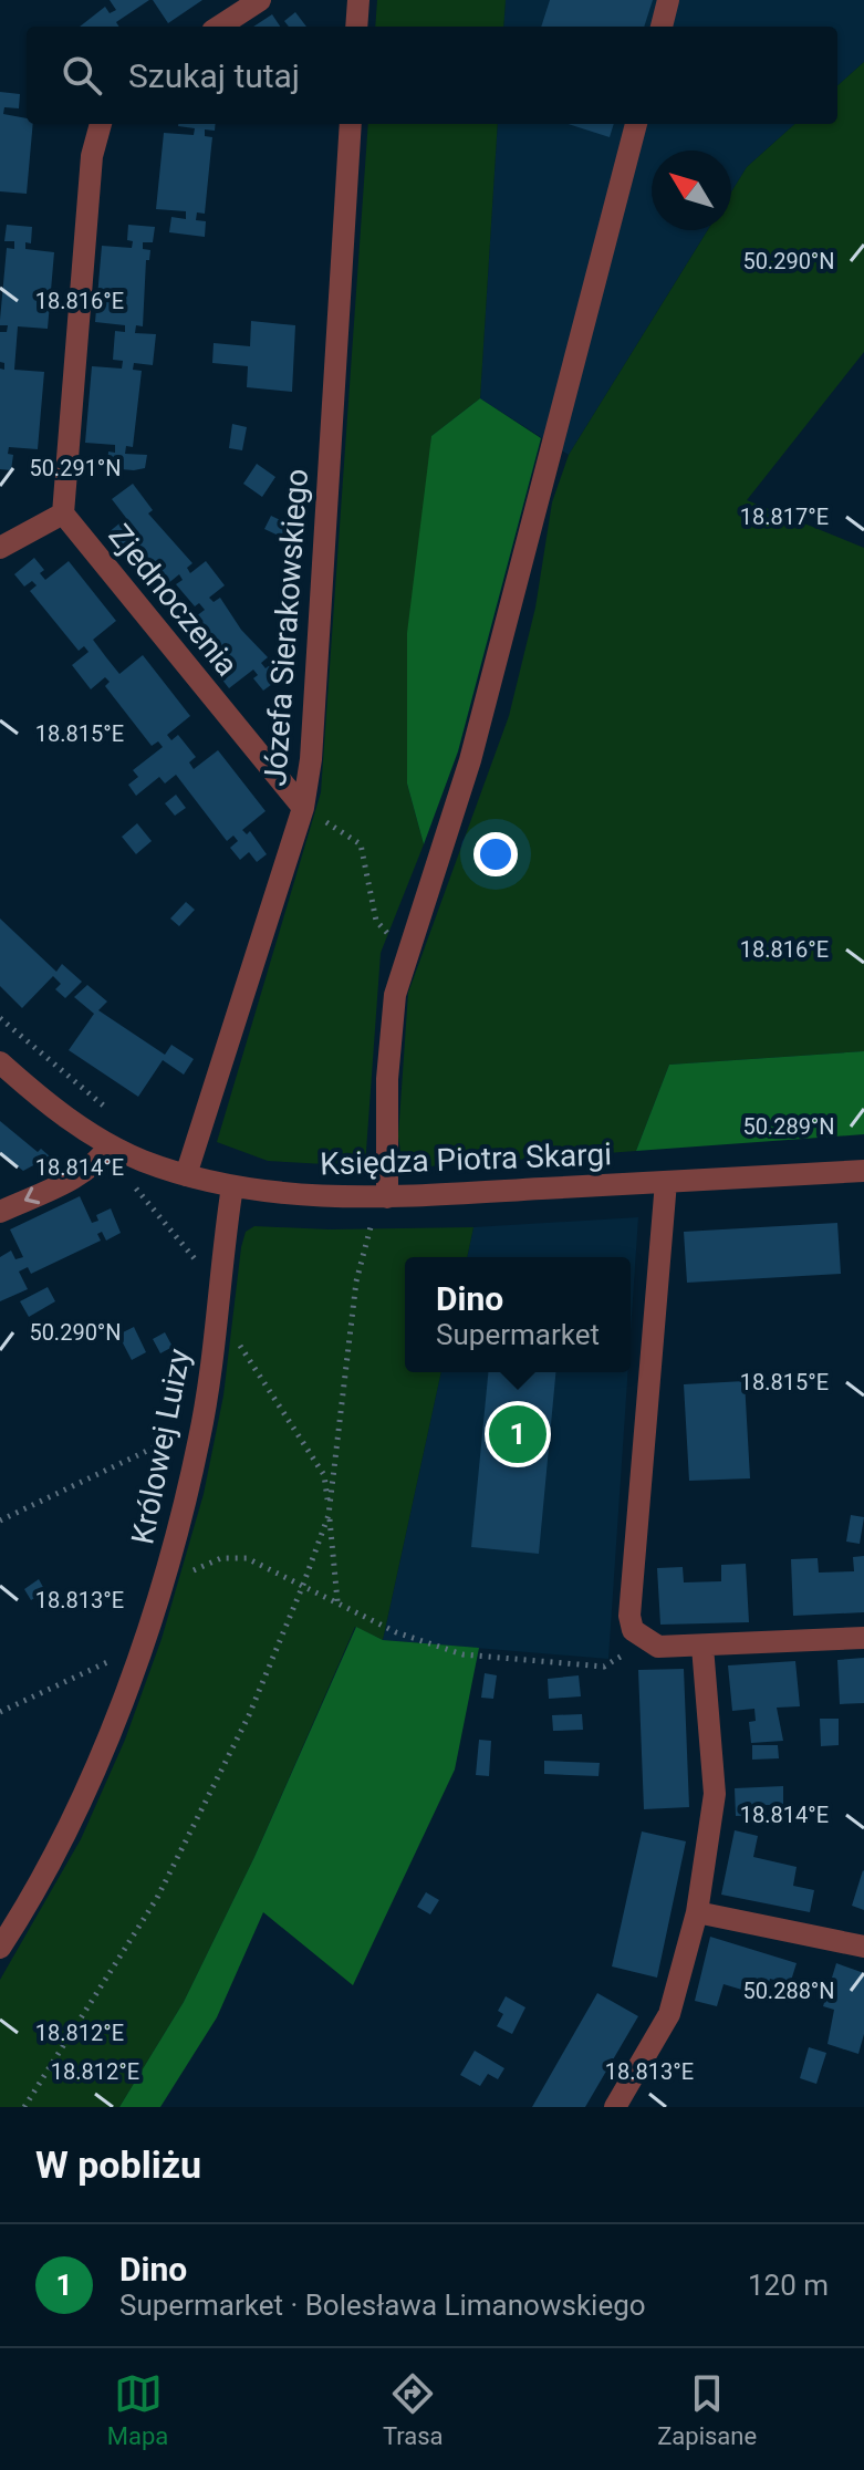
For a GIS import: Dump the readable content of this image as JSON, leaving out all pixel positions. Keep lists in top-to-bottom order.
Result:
{
  "streets": {
    "street": [
      "Zjednoczenia",
      "Józefa Sierakowskiego",
      "Księdza Piotra Skargi",
      "Królowej Luizy"
    ]
  },
  "crossings": [
    ["Zjednoczenia", "Józefa Sierakowskiego"],
    ["Józefa Sierakowskiego", "Księdza Piotra Skargi"],
    ["Księdza Piotra Skargi", "Królowej Luizy"]
  ],
  "north": "top left",
  "page": {
    "search": "Szukaj tutaj",
    "popup": ["Dino", "Supermarket"],
    "pins": "1",
    "heading": "W pobliżu",
    "list": [
      {
        "mark": "1",
        "name": "Dino",
        "note": "Supermarket · Bolesława Limanowskiego",
        "value": "120 m"
      }
    ],
    "nav": ["Mapa", "Trasa", "Zapisane"]
  },
  "coordinates": [
    "50.290°N",
    "18.816°E",
    "50.291°N",
    "18.817°E",
    "18.815°E",
    "50.289°N",
    "18.814°E",
    "18.813°E",
    "50.288°N",
    "18.812°E"
  ]
}
